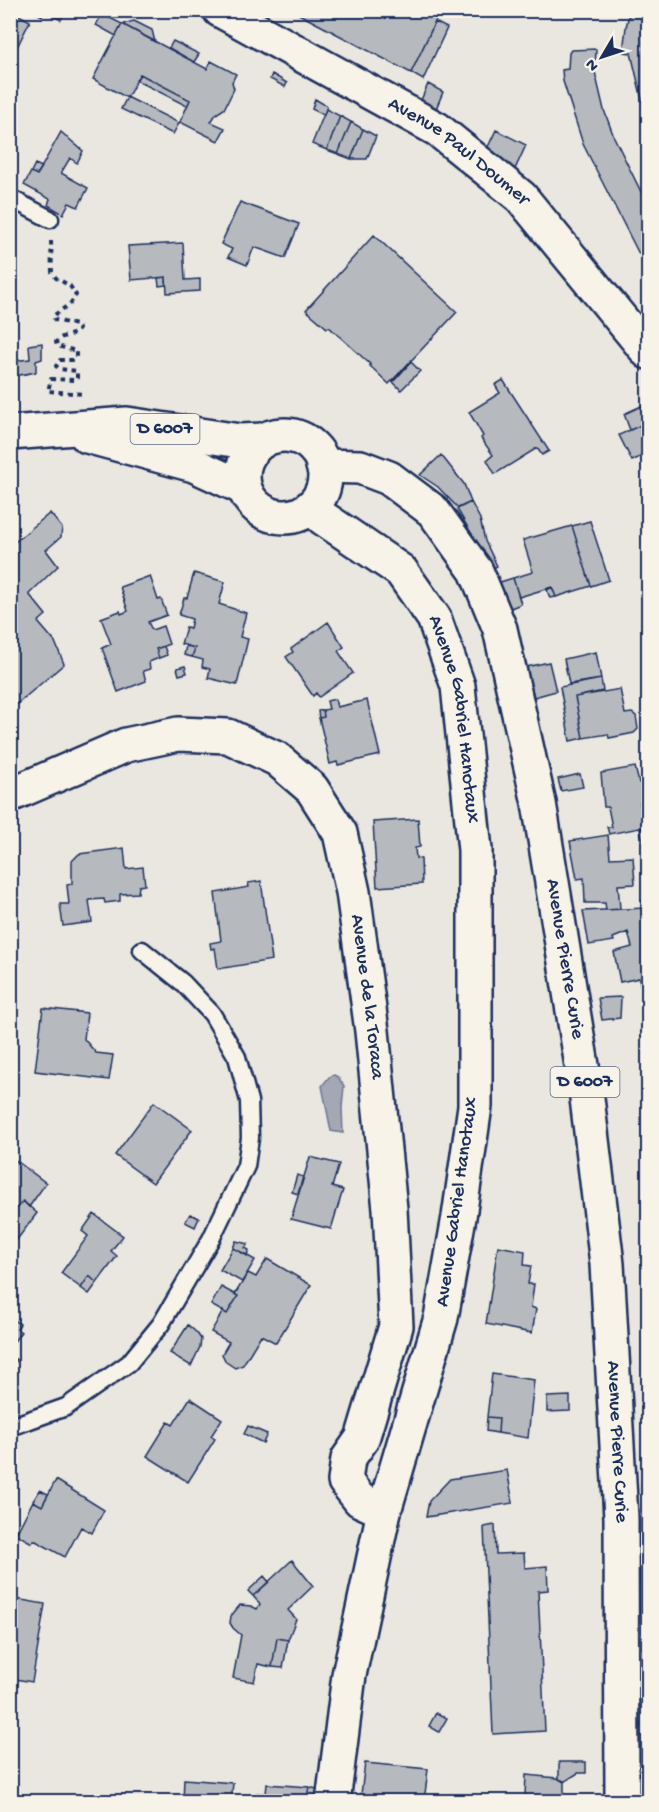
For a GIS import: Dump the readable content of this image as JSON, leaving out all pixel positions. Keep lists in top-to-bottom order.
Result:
{
  "streets": {
    "main road": [
      "Avenue Paul Doumer",
      "D 6007",
      "Avenue Gabriel Hanotaux",
      "Avenue Pierre Curie",
      "Avenue de la Toraca"
    ]
  },
  "crossings": [
    ["D 6007", "Avenue Gabriel Hanotaux"],
    ["D 6007", "Avenue Pierre Curie"],
    ["Avenue Gabriel Hanotaux", "Avenue Pierre Curie"],
    ["Avenue Gabriel Hanotaux", "Avenue de la Toraca"]
  ],
  "north": "bottom left"
}
